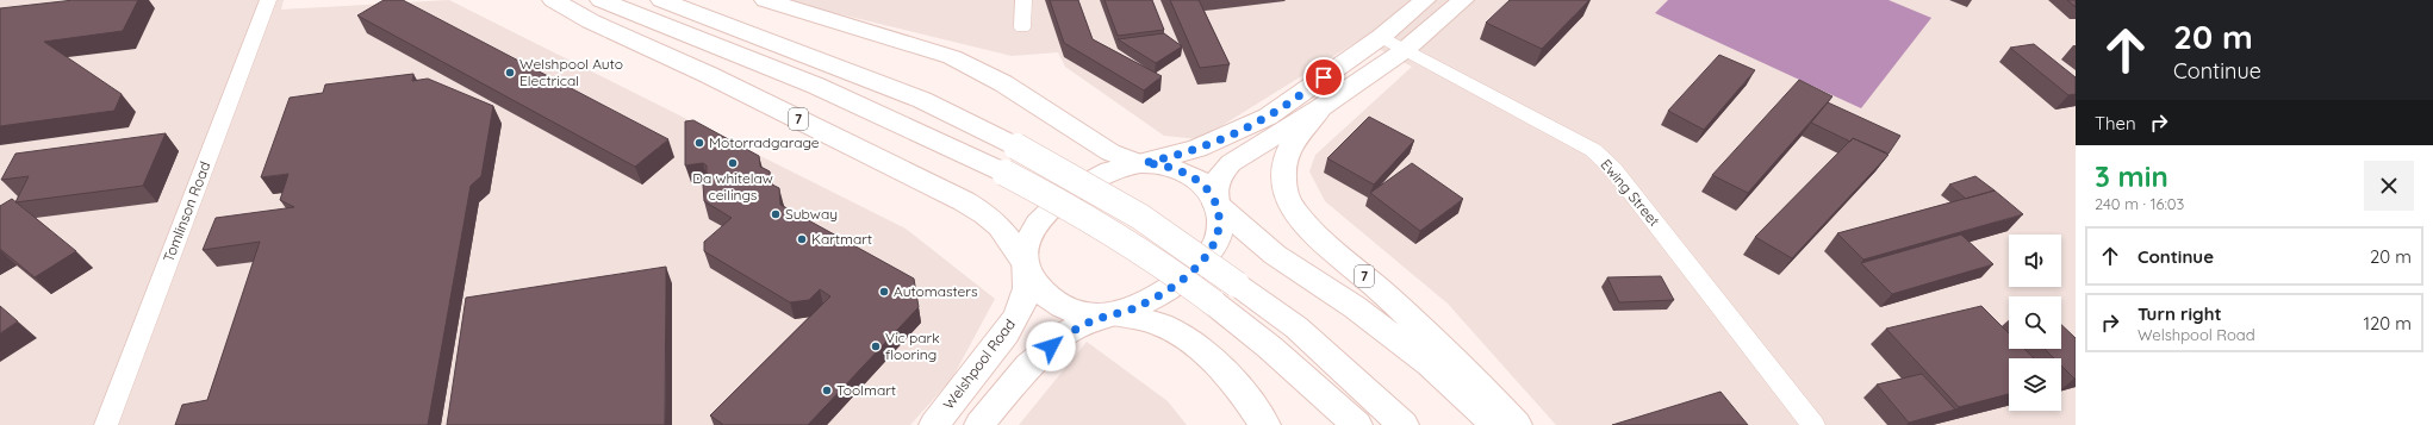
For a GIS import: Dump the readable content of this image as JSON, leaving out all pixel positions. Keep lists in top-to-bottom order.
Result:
{
  "streets": {
    "main road": ["7", "Welshpool Road"],
    "street": ["Ewing Street", "Tomlinson Road"]
  },
  "crossings": [
    ["7", "Welshpool Road"]
  ],
  "places": [
    "Welshpool Auto Electrical",
    "Motorradgarage",
    "Da whitelaw ceilings",
    "Subway",
    "Kartmart",
    "Automasters",
    "Vic park flooring",
    "Toolmart"
  ],
  "page": {
    "turn": ["20 m", "Continue"],
    "then": "Then",
    "heading": ["3 min", "240 m · 16:03"],
    "list": [
      {
        "name": "Continue",
        "value": "20 m"
      },
      {
        "name": "Turn right",
        "note": "Welshpool Road",
        "value": "120 m"
      }
    ]
  }
}
